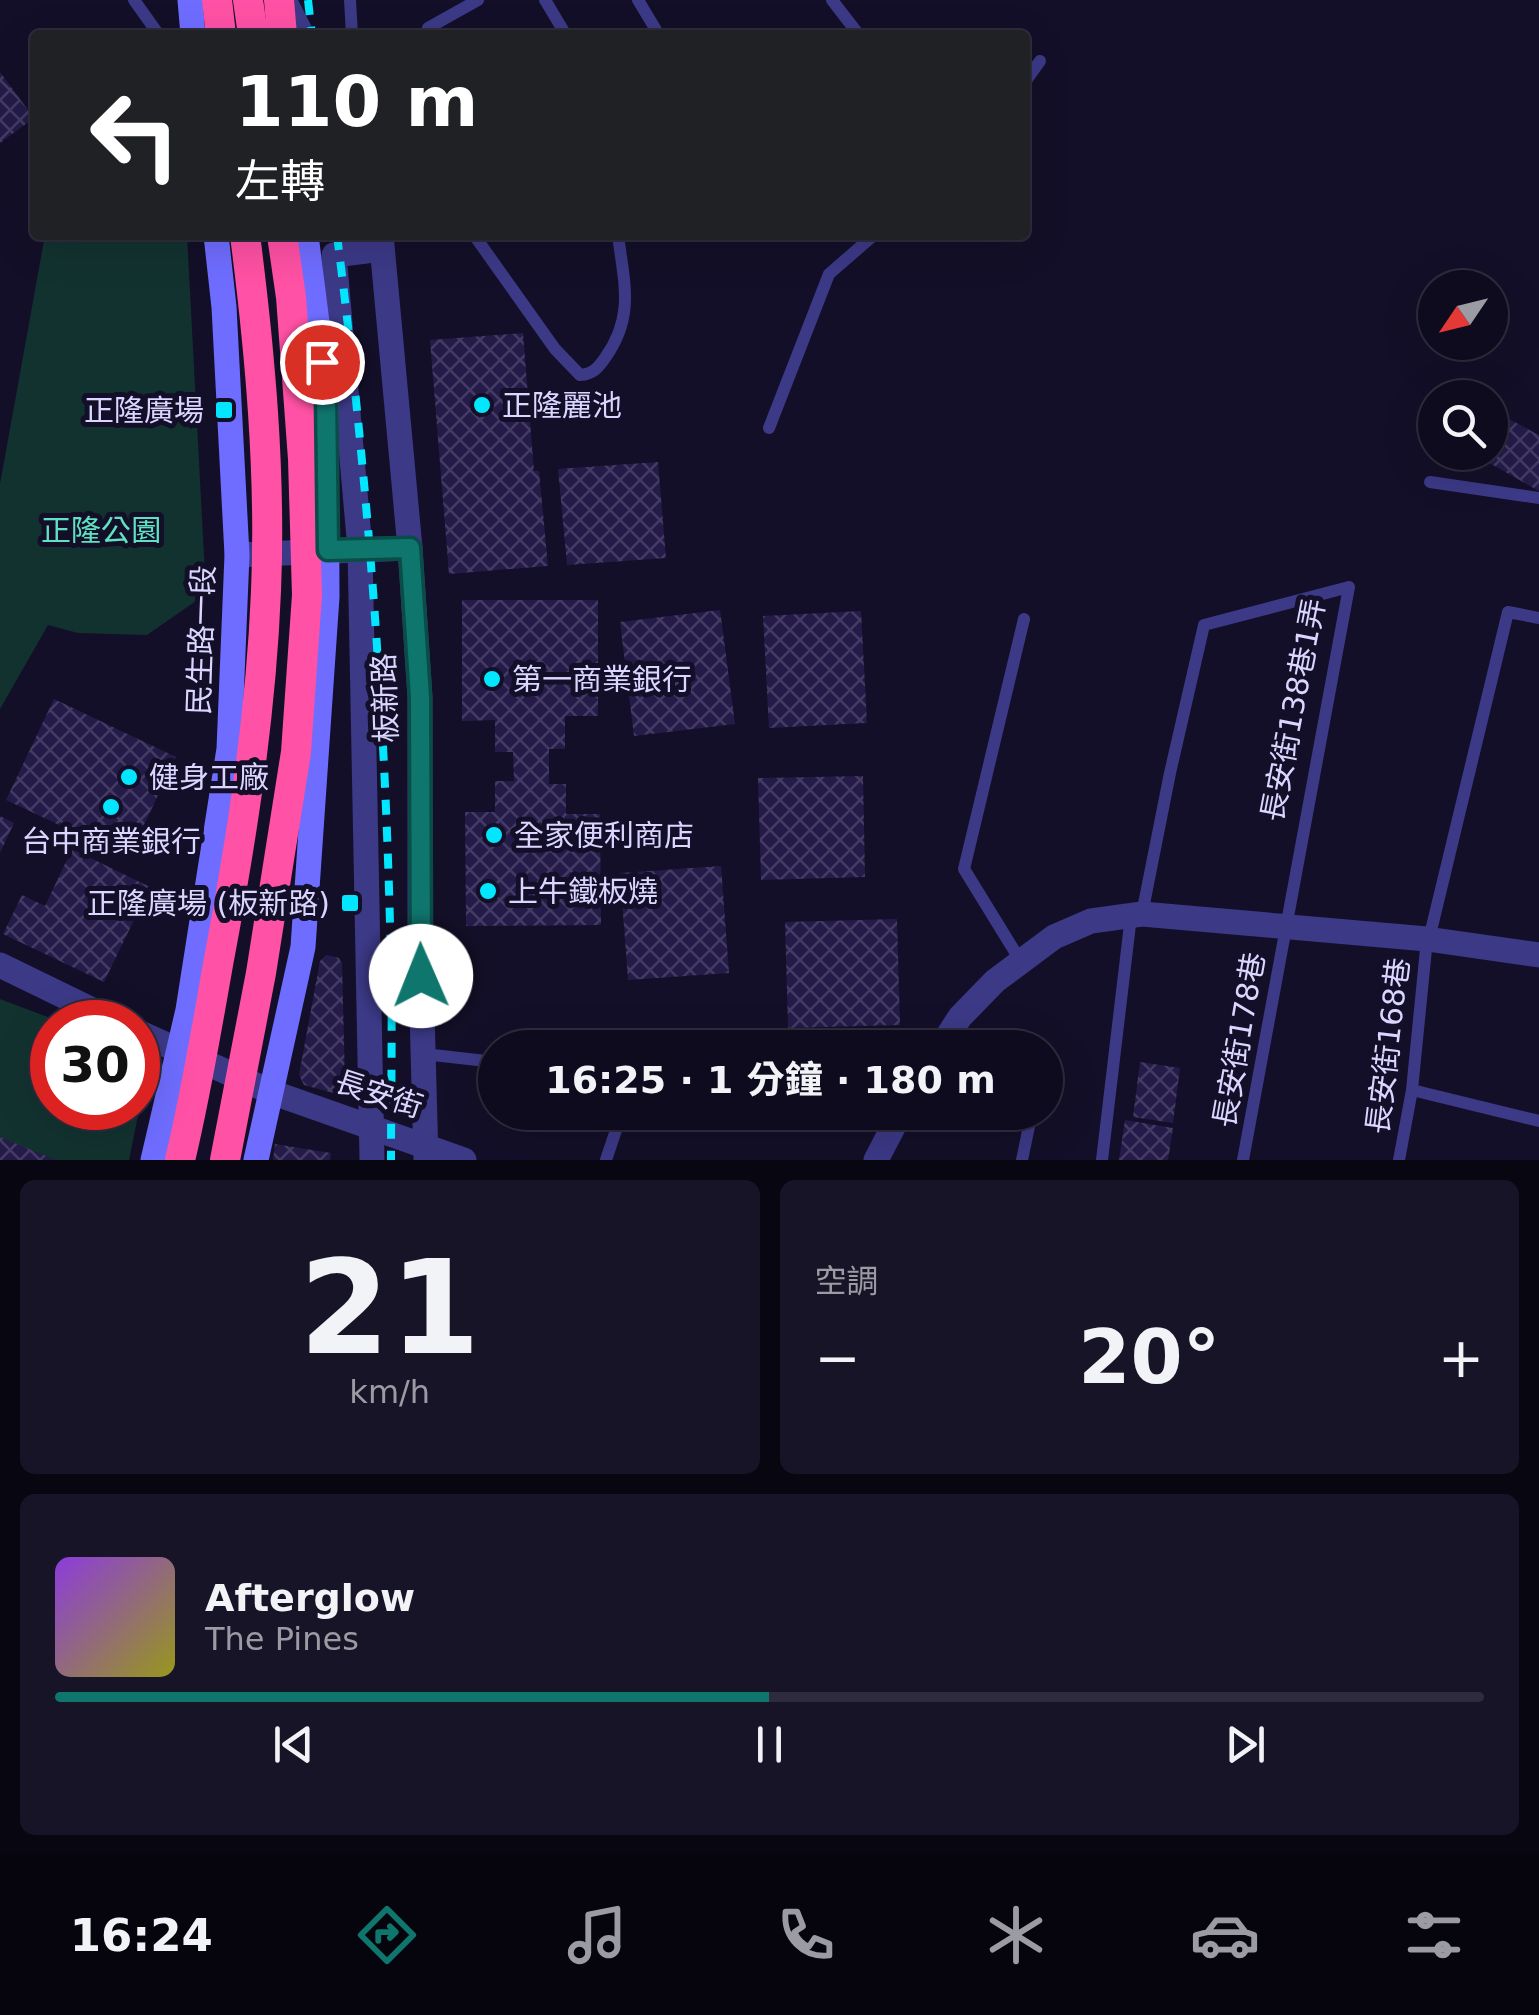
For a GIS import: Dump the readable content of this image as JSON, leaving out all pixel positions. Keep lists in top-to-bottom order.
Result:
{
  "streets": {
    "main road": ["民生路一段"],
    "street": ["板新路", "長安街"],
    "lane": ["長安街138巷1弄", "長安街178巷", "長安街168巷"]
  },
  "crossings": [
    ["民生路一段", "長安街"],
    ["板新路", "長安街"],
    ["長安街138巷1弄", "長安街178巷"]
  ],
  "parks": ["正隆公園"],
  "places": {
    "other": [
      "正隆麗池",
      "第一商業銀行",
      "健身工廠",
      "台中商業銀行",
      "全家便利商店",
      "上牛鐵板燒"
    ],
    "transit": ["正隆廣場", "正隆廣場 (板新路)"]
  },
  "north": "bottom left",
  "page": {
    "turn": ["110 m", "左轉"],
    "limit": "30",
    "trip": "16:25 · 1 分鐘 · 180 m",
    "tile": [
      ["21", "km/h"],
      "空調"
    ],
    "heat": ["−", "20°", "+"],
    "song": ["Afterglow", "The Pines"],
    "tabs": "16:24"
  }
}
